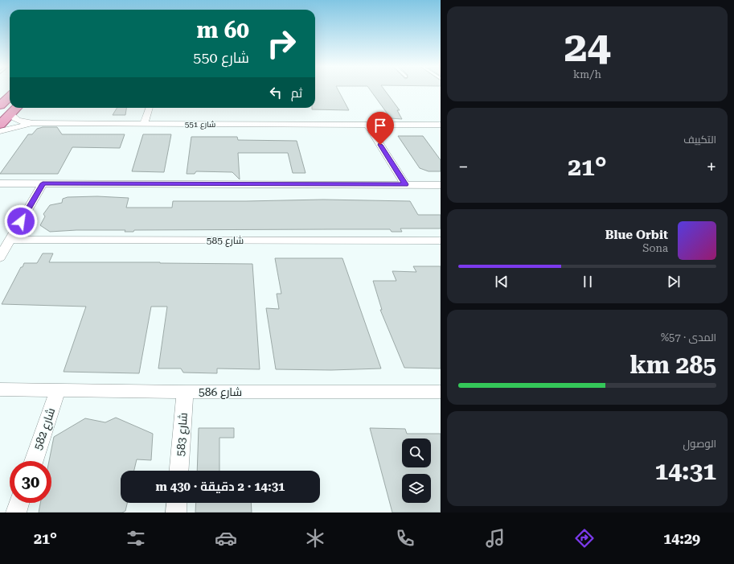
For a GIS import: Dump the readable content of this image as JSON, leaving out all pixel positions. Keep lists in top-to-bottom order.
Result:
{
  "streets": {
    "street": [
      "شارع 551",
      "شارع 585",
      "شارع 586",
      "شارع 582",
      "شارع 583"
    ]
  },
  "crossings": [
    ["شارع 586", "شارع 582"],
    ["شارع 586", "شارع 583"]
  ],
  "page": {
    "tile": [
      ["24", "km/h"],
      "التكييف",
      ["المدى · 57%", "285 km"],
      ["الوصول", "14:31"]
    ],
    "turn": ["60 m", "شارع 550"],
    "then": "ثم",
    "heat": ["−", "21°", "+"],
    "song": ["Blue Orbit", "Sona"],
    "limit": "30",
    "trip": "14:31 · 2 دقيقة · 430 m",
    "tabs": ["14:29", "21°"]
  }
}
